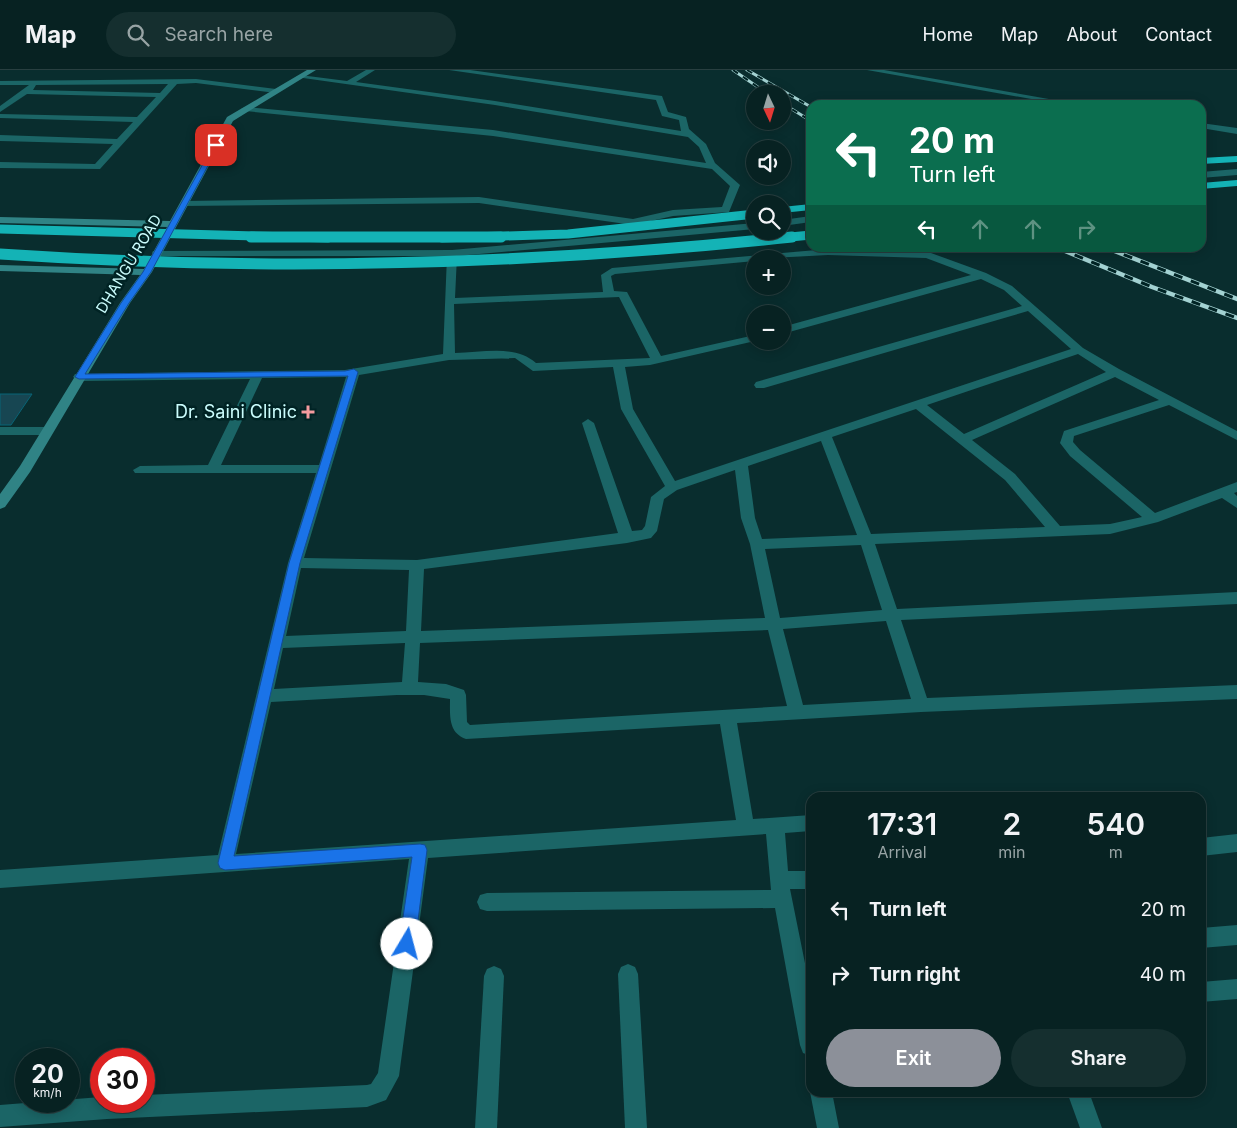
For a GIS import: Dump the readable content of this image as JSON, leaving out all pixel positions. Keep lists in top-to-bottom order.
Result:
{
  "streets": {
    "street": ["DHANGU ROAD"]
  },
  "places": {
    "health": ["Dr. Saini Clinic"]
  },
  "north": "bottom",
  "page": {
    "header": "Map",
    "search": "Search here",
    "nav": [
      "Home",
      "Map",
      "About",
      "Contact"
    ],
    "map_buttons": ["+", "−"],
    "turn": ["20 m", "Turn left"],
    "eta": [
      "17:31",
      "Arrival",
      "2",
      "min",
      "540",
      "m"
    ],
    "list": [
      {
        "name": "Turn left",
        "value": "20 m"
      },
      {
        "name": "Turn right",
        "value": "40 m"
      }
    ],
    "buttons": ["Exit", "Share"],
    "speed": "20 km/h",
    "limit": "30"
  }
}
